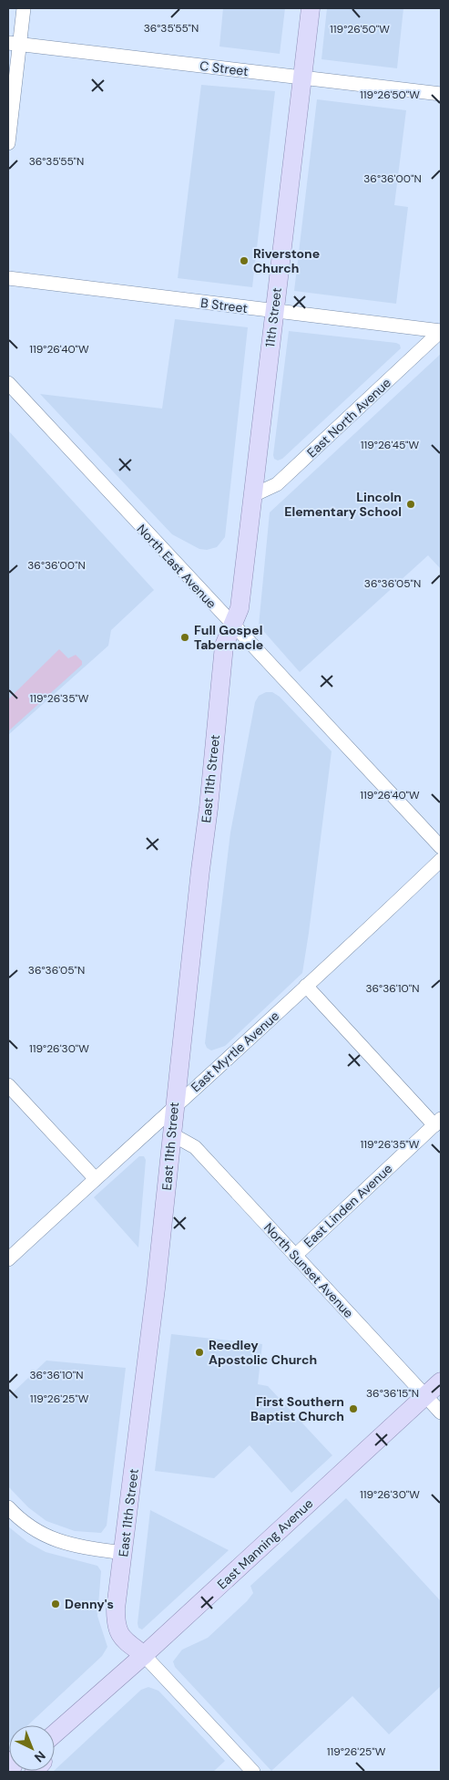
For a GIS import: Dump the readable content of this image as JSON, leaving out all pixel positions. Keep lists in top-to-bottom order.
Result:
{
  "streets": {
    "main road": ["11th Street", "East 11th Street", "East Manning Avenue"],
    "street": [
      "C Street",
      "B Street",
      "East North Avenue",
      "North East Avenue",
      "East Myrtle Avenue",
      "East Linden Avenue",
      "North Sunset Avenue"
    ]
  },
  "crossings": [
    ["C Street", "11th Street"],
    ["B Street", "11th Street"],
    ["B Street", "East North Avenue"],
    ["11th Street", "East North Avenue"],
    ["11th Street", "North East Avenue"],
    ["11th Street", "East 11th Street"],
    ["North East Avenue", "East 11th Street"],
    ["East 11th Street", "East Myrtle Avenue"],
    ["East 11th Street", "North Sunset Avenue"],
    ["East 11th Street", "East Manning Avenue"],
    ["East Linden Avenue", "North Sunset Avenue"],
    ["North Sunset Avenue", "East Manning Avenue"]
  ],
  "places": [
    "Riverstone Church",
    "Lincoln Elementary School",
    "Full Gospel Tabernacle",
    "Reedley Apostolic Church",
    "First Southern Baptist Church",
    "Denny's"
  ],
  "north": "bottom right",
  "coordinates": [
    "36°35'55\"N",
    "119°26'50\"W",
    "36°36'00\"N",
    "119°26'40\"W",
    "119°26'45\"W",
    "36°36'05\"N",
    "119°26'35\"W",
    "36°36'10\"N",
    "119°26'30\"W",
    "36°36'15\"N",
    "119°26'25\"W"
  ]
}
